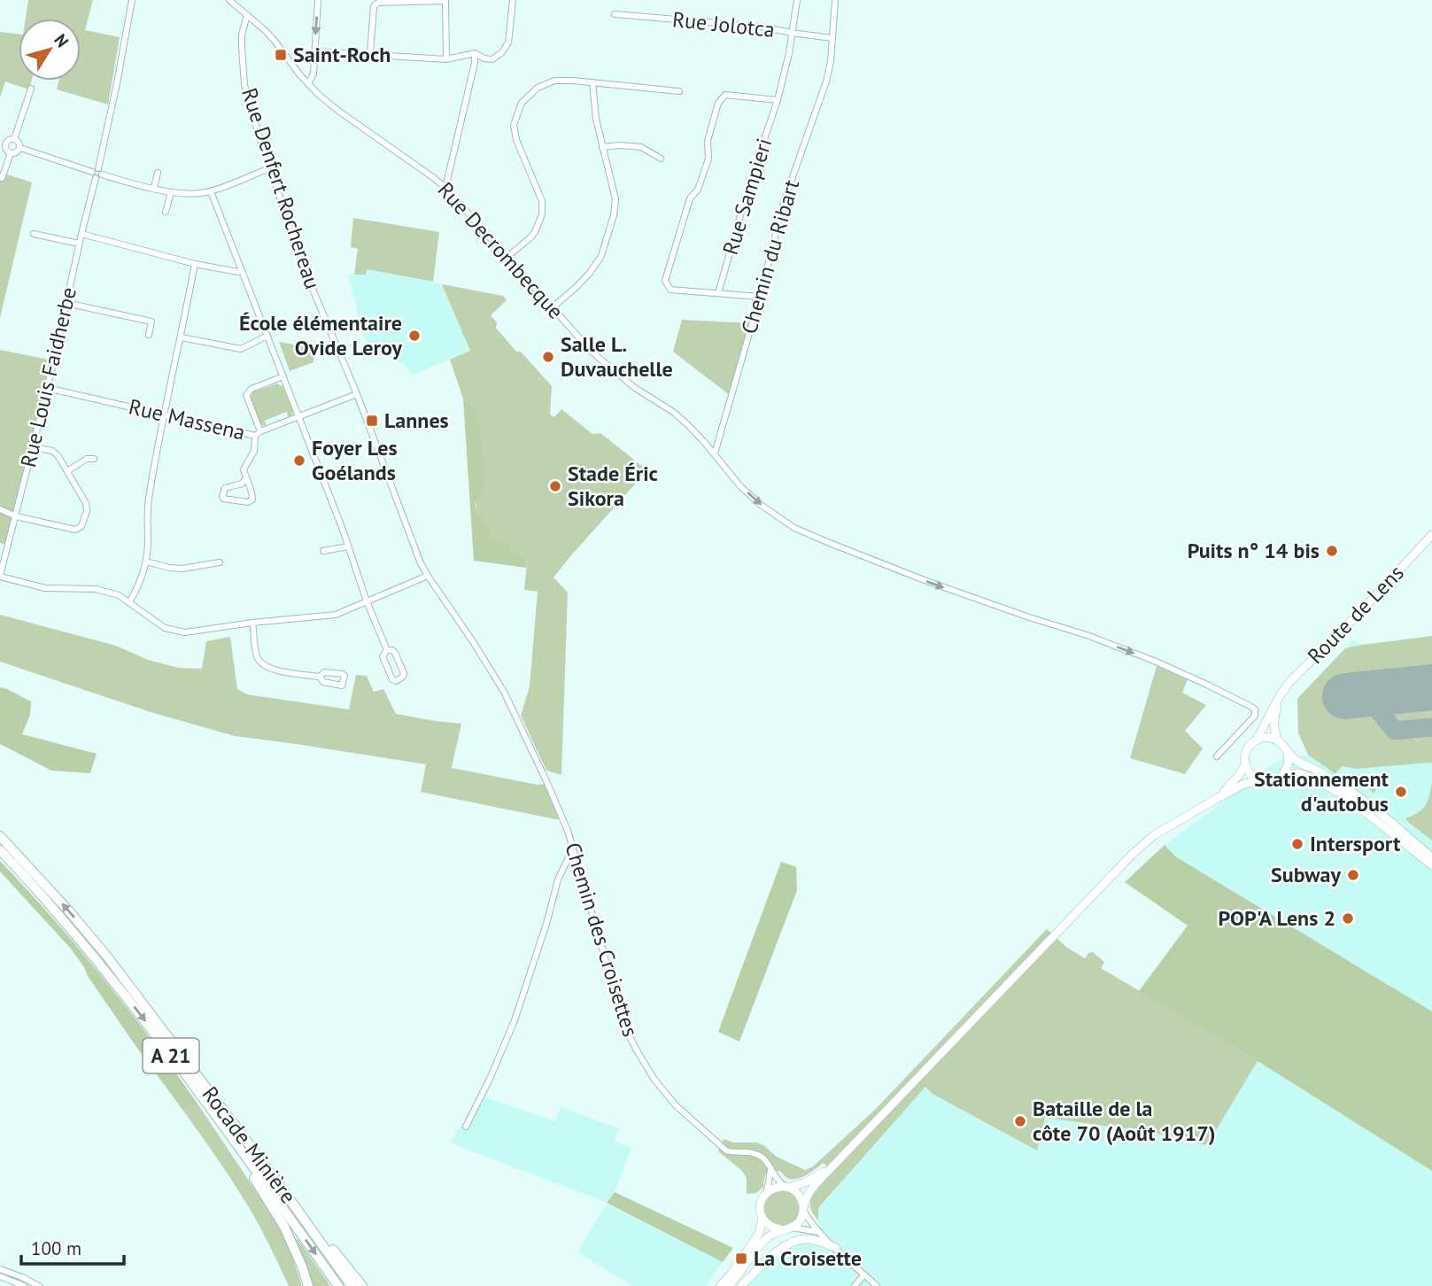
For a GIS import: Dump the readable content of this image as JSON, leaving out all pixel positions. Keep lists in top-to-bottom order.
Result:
{
  "streets": {
    "highway": ["A 21", "Rocade Minière"],
    "main road": ["Route de Lens"],
    "street": [
      "Rue Jolotca",
      "Rue Denfert Rochereau",
      "Rue Sampieri",
      "Rue Decrombecque",
      "Chemin du Ribart",
      "Rue Louis Faidherbe",
      "Rue Massena",
      "Chemin des Croisettes"
    ]
  },
  "crossings": [
    ["Rue Jolotca", "Rue Sampieri"],
    ["Rue Jolotca", "Chemin du Ribart"],
    ["Rue Denfert Rochereau", "Rue Decrombecque"],
    ["Rue Denfert Rochereau", "Rue Massena"],
    ["Rue Denfert Rochereau", "Chemin des Croisettes"],
    ["Rue Decrombecque", "Chemin du Ribart"],
    ["Rue Louis Faidherbe", "Rue Massena"]
  ],
  "one_way": ["Rue Decrombecque"],
  "places": {
    "transit": ["Saint-Roch", "Lannes", "La Croisette"],
    "other": [
      "École élémentaire Ovide Leroy",
      "Salle L. Duvauchelle",
      "Foyer Les Goélands",
      "Stade Éric Sikora",
      "Puits n° 14 bis",
      "Stationnement d'autobus",
      "Intersport",
      "Subway",
      "POP'A Lens 2",
      "Bataille de la côte 70 (Août 1917)"
    ]
  },
  "scale_bar": "100 m",
  "north": "top right"
}
